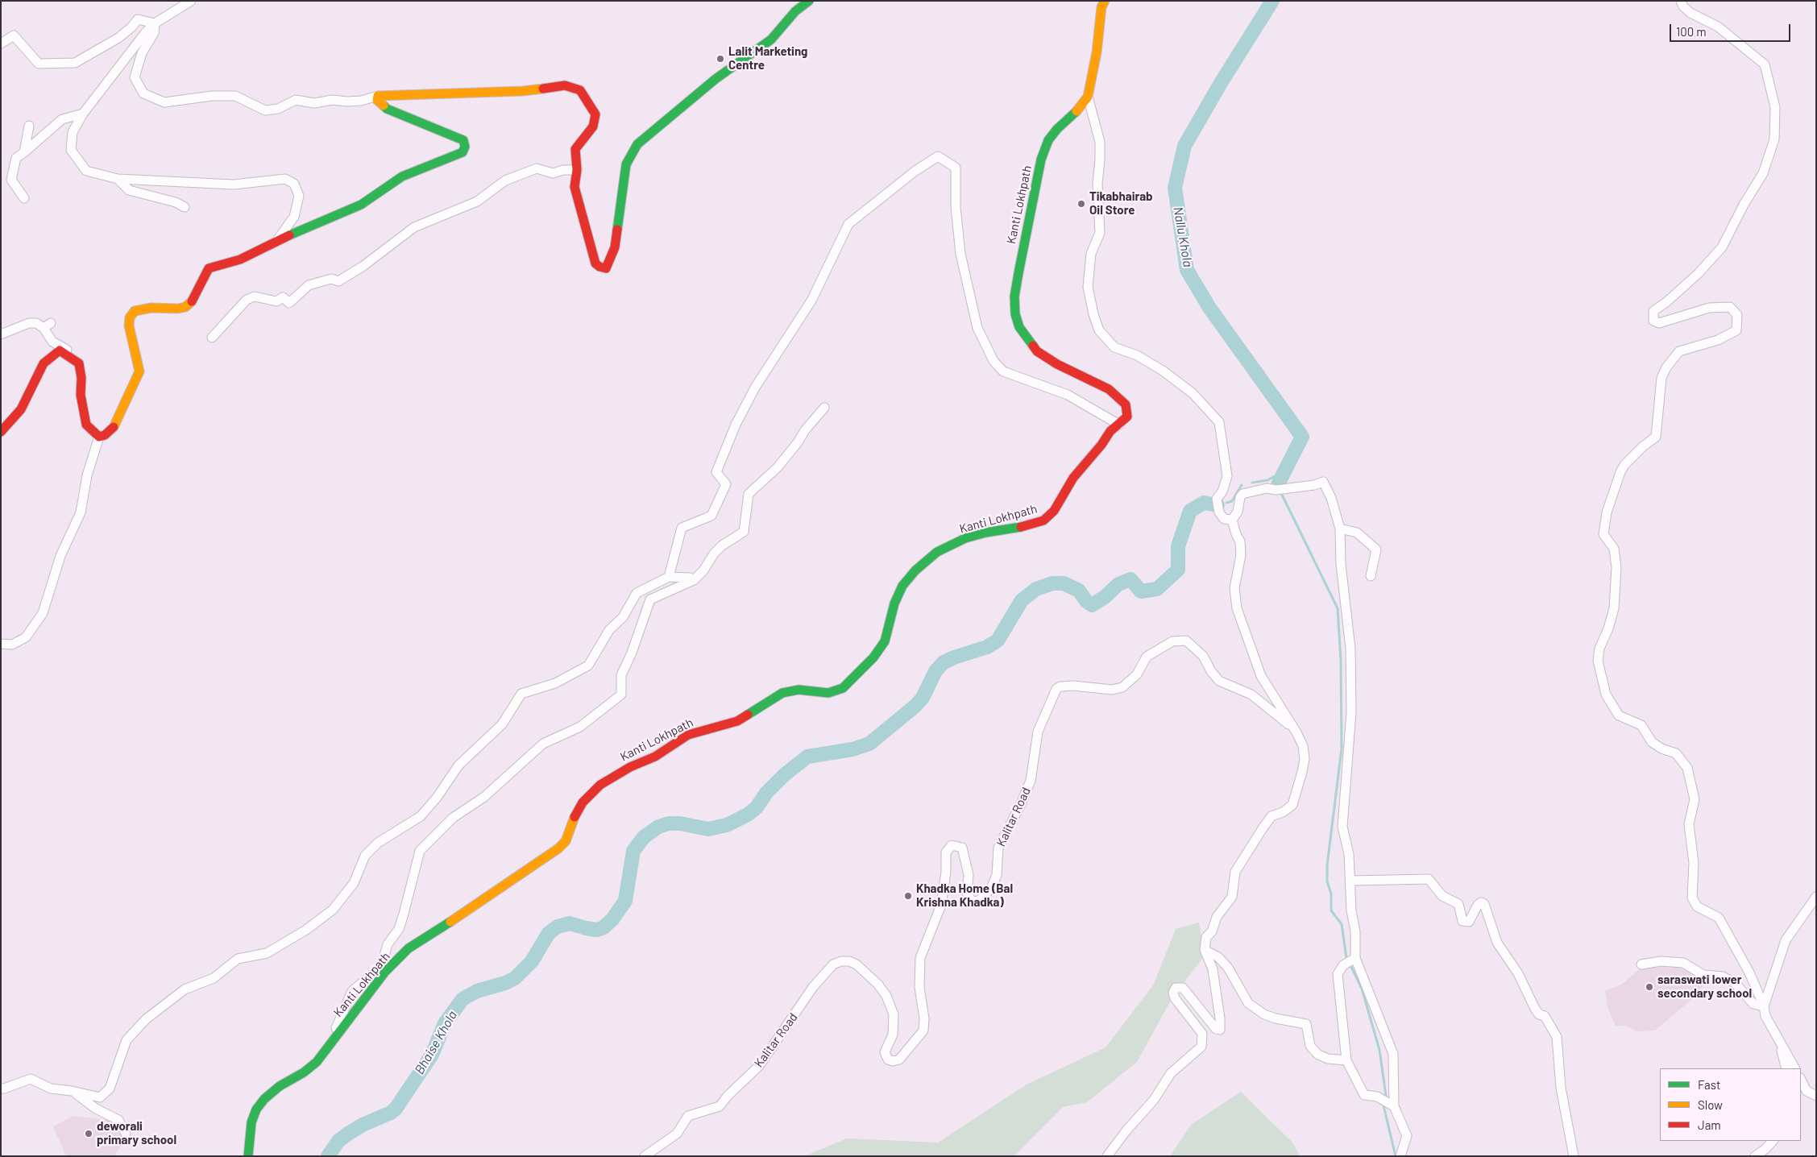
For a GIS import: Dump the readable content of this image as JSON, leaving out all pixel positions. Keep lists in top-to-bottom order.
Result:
{
  "streets": {
    "main road": ["Kanti Lokhpath"],
    "street": ["Kalitar Road"]
  },
  "water": ["Nallu Khola", "Bhaise Khola"],
  "places": [
    "Lalit Marketing Centre",
    "Tikabhairab Oil Store",
    "Khadka Home (Bal Krishna Khadka)",
    "saraswati lower secondary school",
    "deworali primary school"
  ],
  "legend": ["Fast", "Slow", "Jam"],
  "scale_bar": "100 m"
}
